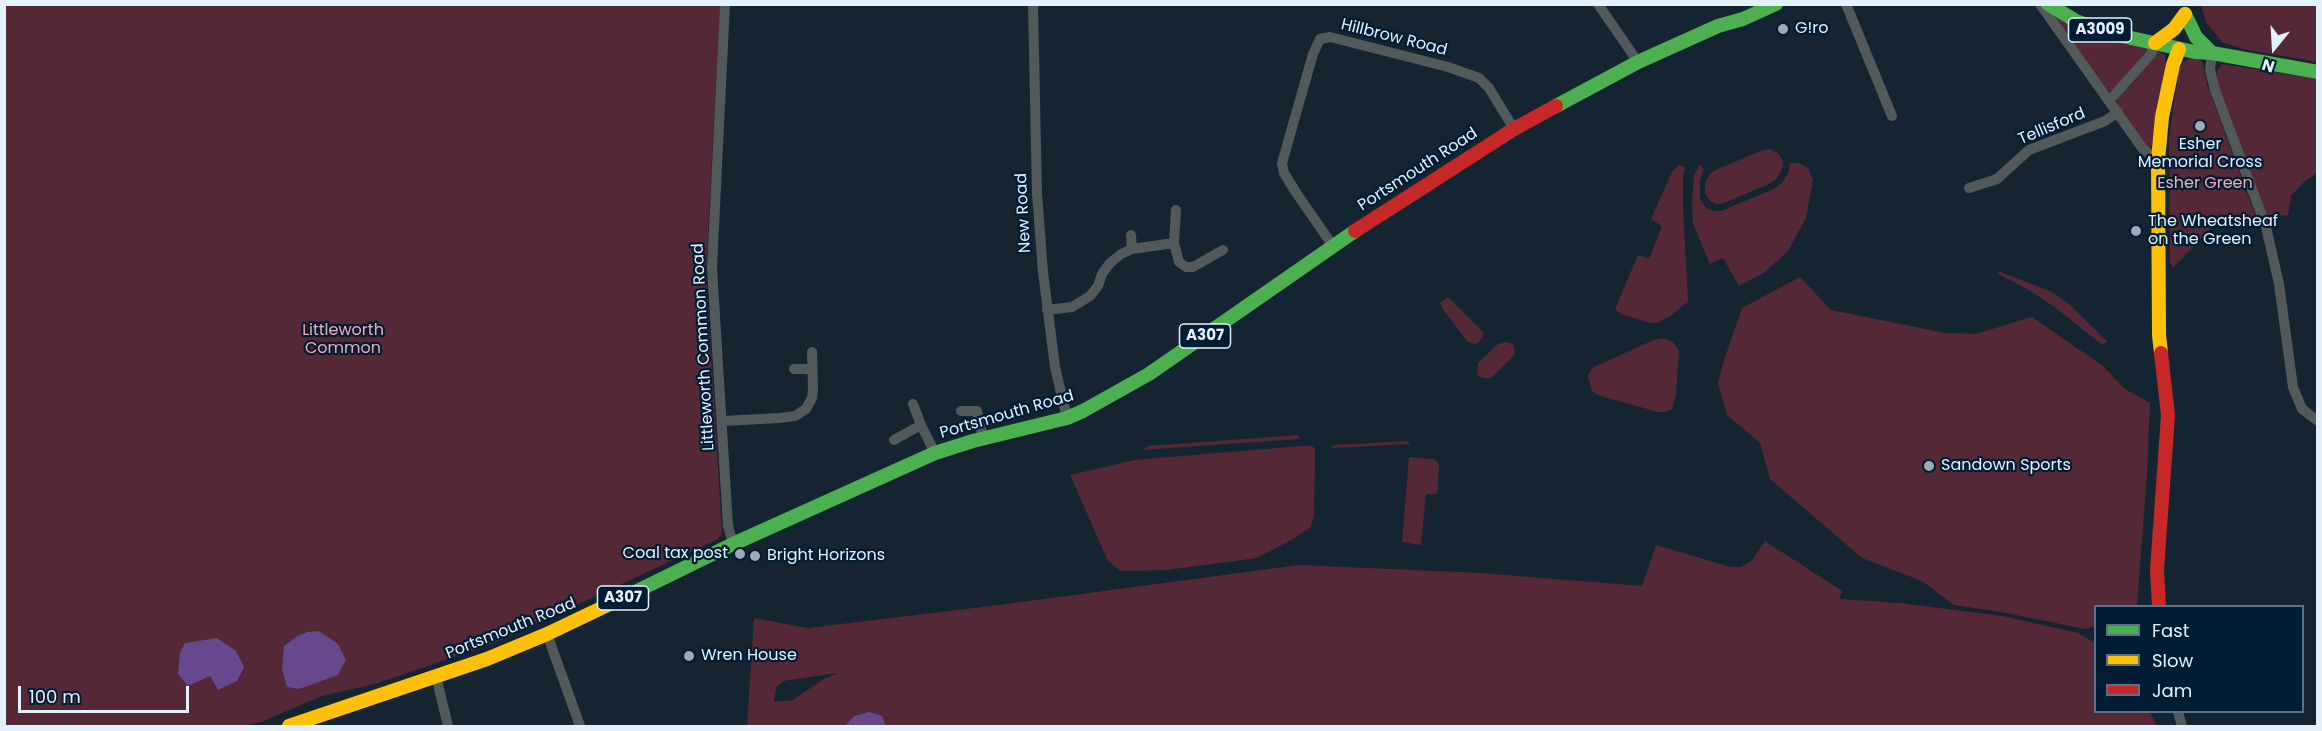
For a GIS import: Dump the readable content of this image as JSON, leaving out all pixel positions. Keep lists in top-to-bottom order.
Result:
{
  "streets": {
    "main road": ["A3009", "Portsmouth Road", "A307"],
    "street": [
      "Hillbrow Road",
      "Tellisford",
      "New Road",
      "Littleworth Common Road"
    ]
  },
  "crossings": [
    ["Hillbrow Road", "Portsmouth Road"],
    ["Portsmouth Road", "New Road"],
    ["Portsmouth Road", "Littleworth Common Road"]
  ],
  "parks": ["Esher Green", "Littleworth Common"],
  "places": [
    "G!ro",
    "Esher Memorial Cross",
    "The Wheatsheaf on the Green",
    "Sandown Sports",
    "Coal tax post",
    "Bright Horizons",
    "Wren House"
  ],
  "legend": ["Fast", "Slow", "Jam"],
  "scale_bar": "100 m",
  "north": "bottom"
}
